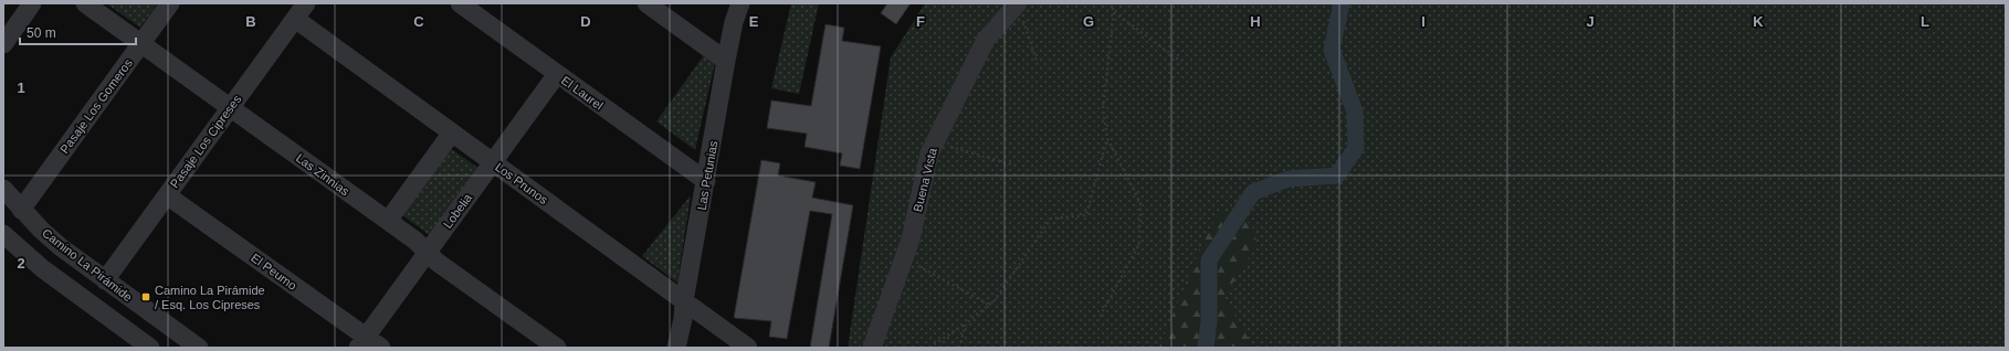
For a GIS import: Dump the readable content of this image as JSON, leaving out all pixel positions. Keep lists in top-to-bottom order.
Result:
{
  "streets": {
    "street": [
      "El Laurel",
      "Pasaje Los Gomeros",
      "Pasaje Los Cipreses",
      "Las Zinnias",
      "Las Petunias",
      "Buena Vista",
      "Los Prunos",
      "Lobelia",
      "Camino La Pirámide",
      "El Peumo"
    ]
  },
  "crossings": [
    ["El Laurel", "Las Petunias"],
    ["El Laurel", "Lobelia"],
    ["Pasaje Los Gomeros", "Las Zinnias"],
    ["Pasaje Los Gomeros", "Camino La Pirámide"],
    ["Pasaje Los Cipreses", "Las Zinnias"],
    ["Pasaje Los Cipreses", "Los Prunos"],
    ["Pasaje Los Cipreses", "Camino La Pirámide"],
    ["Pasaje Los Cipreses", "El Peumo"],
    ["Las Zinnias", "Lobelia"],
    ["Las Petunias", "Los Prunos"],
    ["Los Prunos", "Lobelia"],
    ["Lobelia", "El Peumo"]
  ],
  "places": {
    "transit": ["Camino La Pirámide / Esq. Los Cipreses"]
  },
  "scale_bar": "50 m",
  "grid": {
    "columns": [
      "B",
      "C",
      "D",
      "E",
      "F",
      "G",
      "H",
      "I",
      "J",
      "K",
      "L"
    ],
    "rows": ["1", "2"]
  }
}
